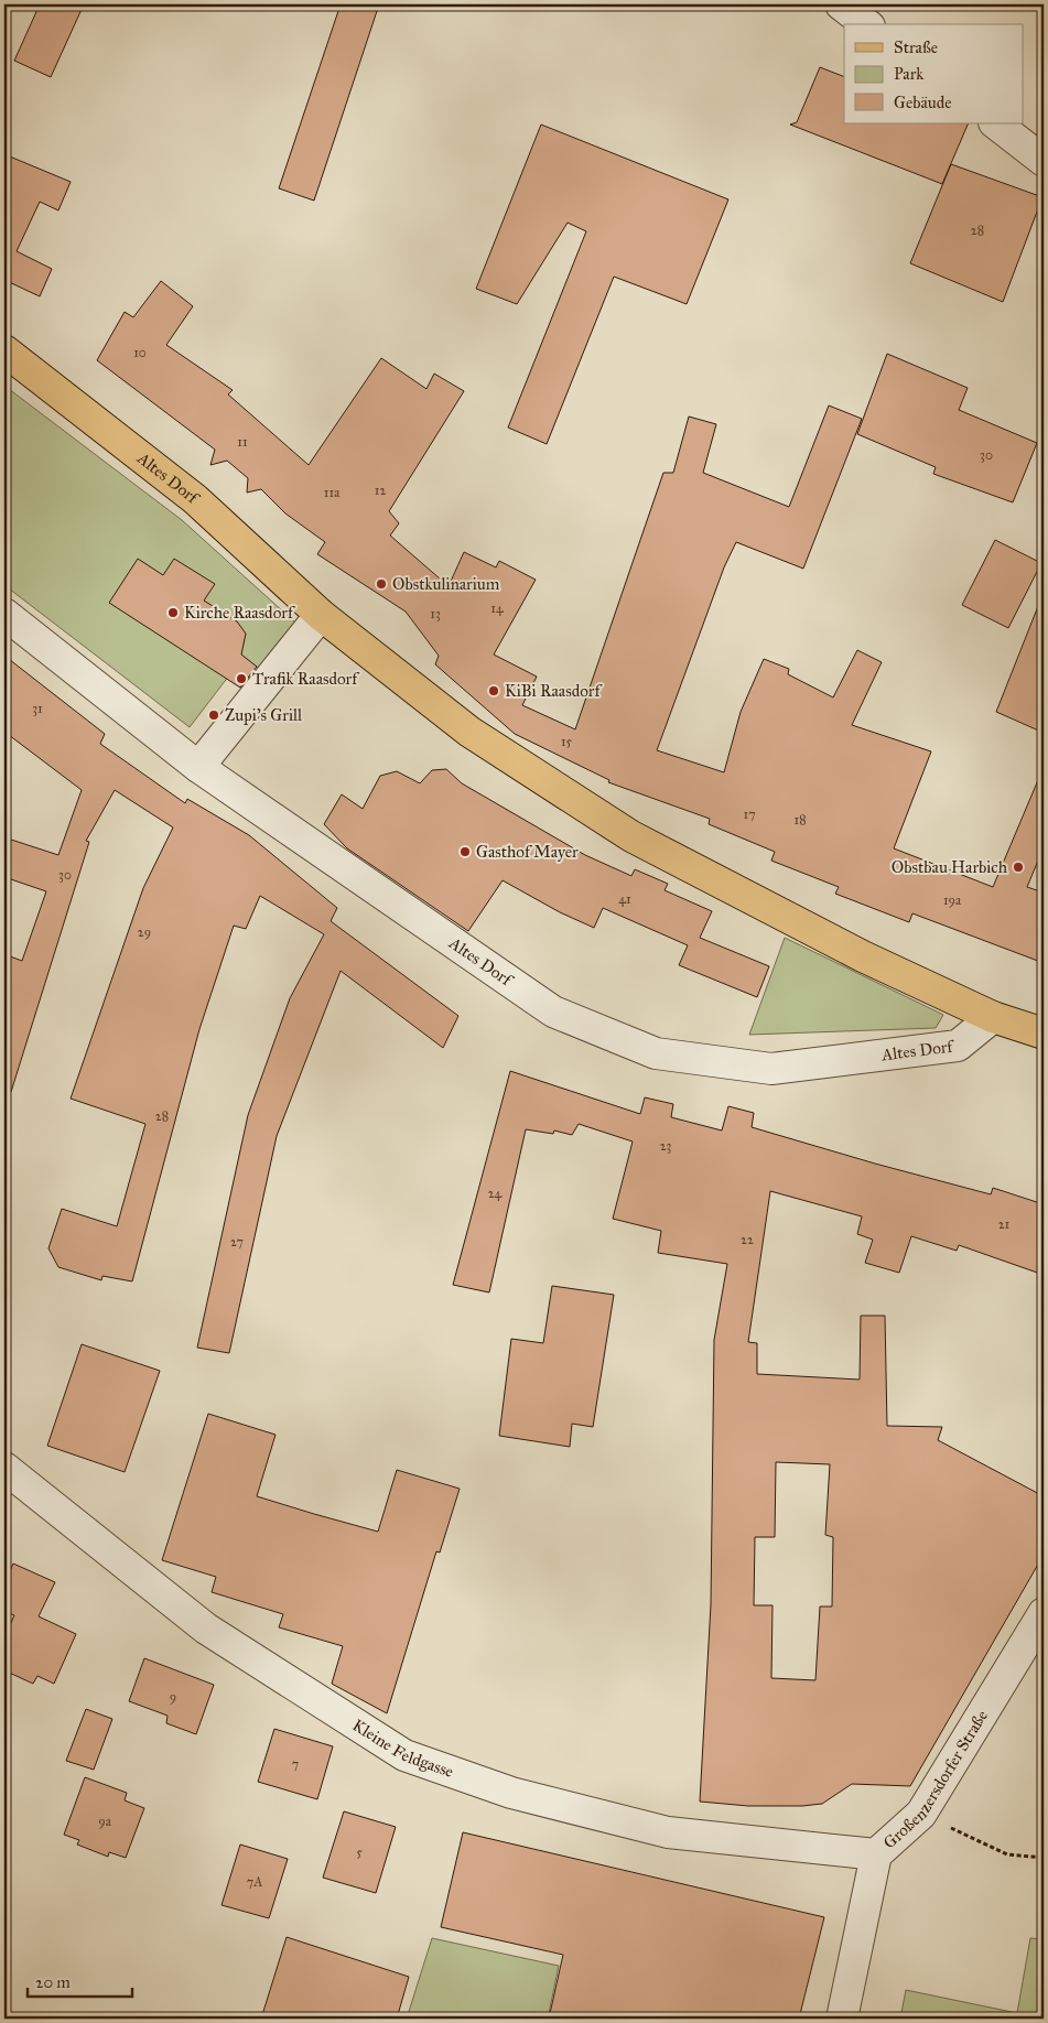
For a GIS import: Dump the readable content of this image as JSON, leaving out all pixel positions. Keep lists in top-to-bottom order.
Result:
{
  "streets": {
    "main road": ["Altes Dorf"],
    "street": ["Kleine Feldgasse", "Großenzersdorfer Straße"]
  },
  "crossings": [
    ["Kleine Feldgasse", "Großenzersdorfer Straße"]
  ],
  "places": [
    "Obstkulinarium",
    "Kirche Raasdorf",
    "Trafik Raasdorf",
    "KiBi Raasdorf",
    "Zupi’s Grill",
    "Gasthof Mayer",
    "Obstbau Harbich"
  ],
  "house_numbers": [
    "28",
    "10",
    "11",
    "30",
    "12",
    "11a",
    "14",
    "13",
    "31",
    "15",
    "17",
    "18",
    "30",
    "41",
    "19a",
    "29",
    "28",
    "23",
    "24",
    "21",
    "22",
    "27",
    "9",
    "7",
    "9a",
    "5",
    "7A"
  ],
  "legend": ["Straße", "Park", "Gebäude"],
  "scale_bar": "20 m"
}
